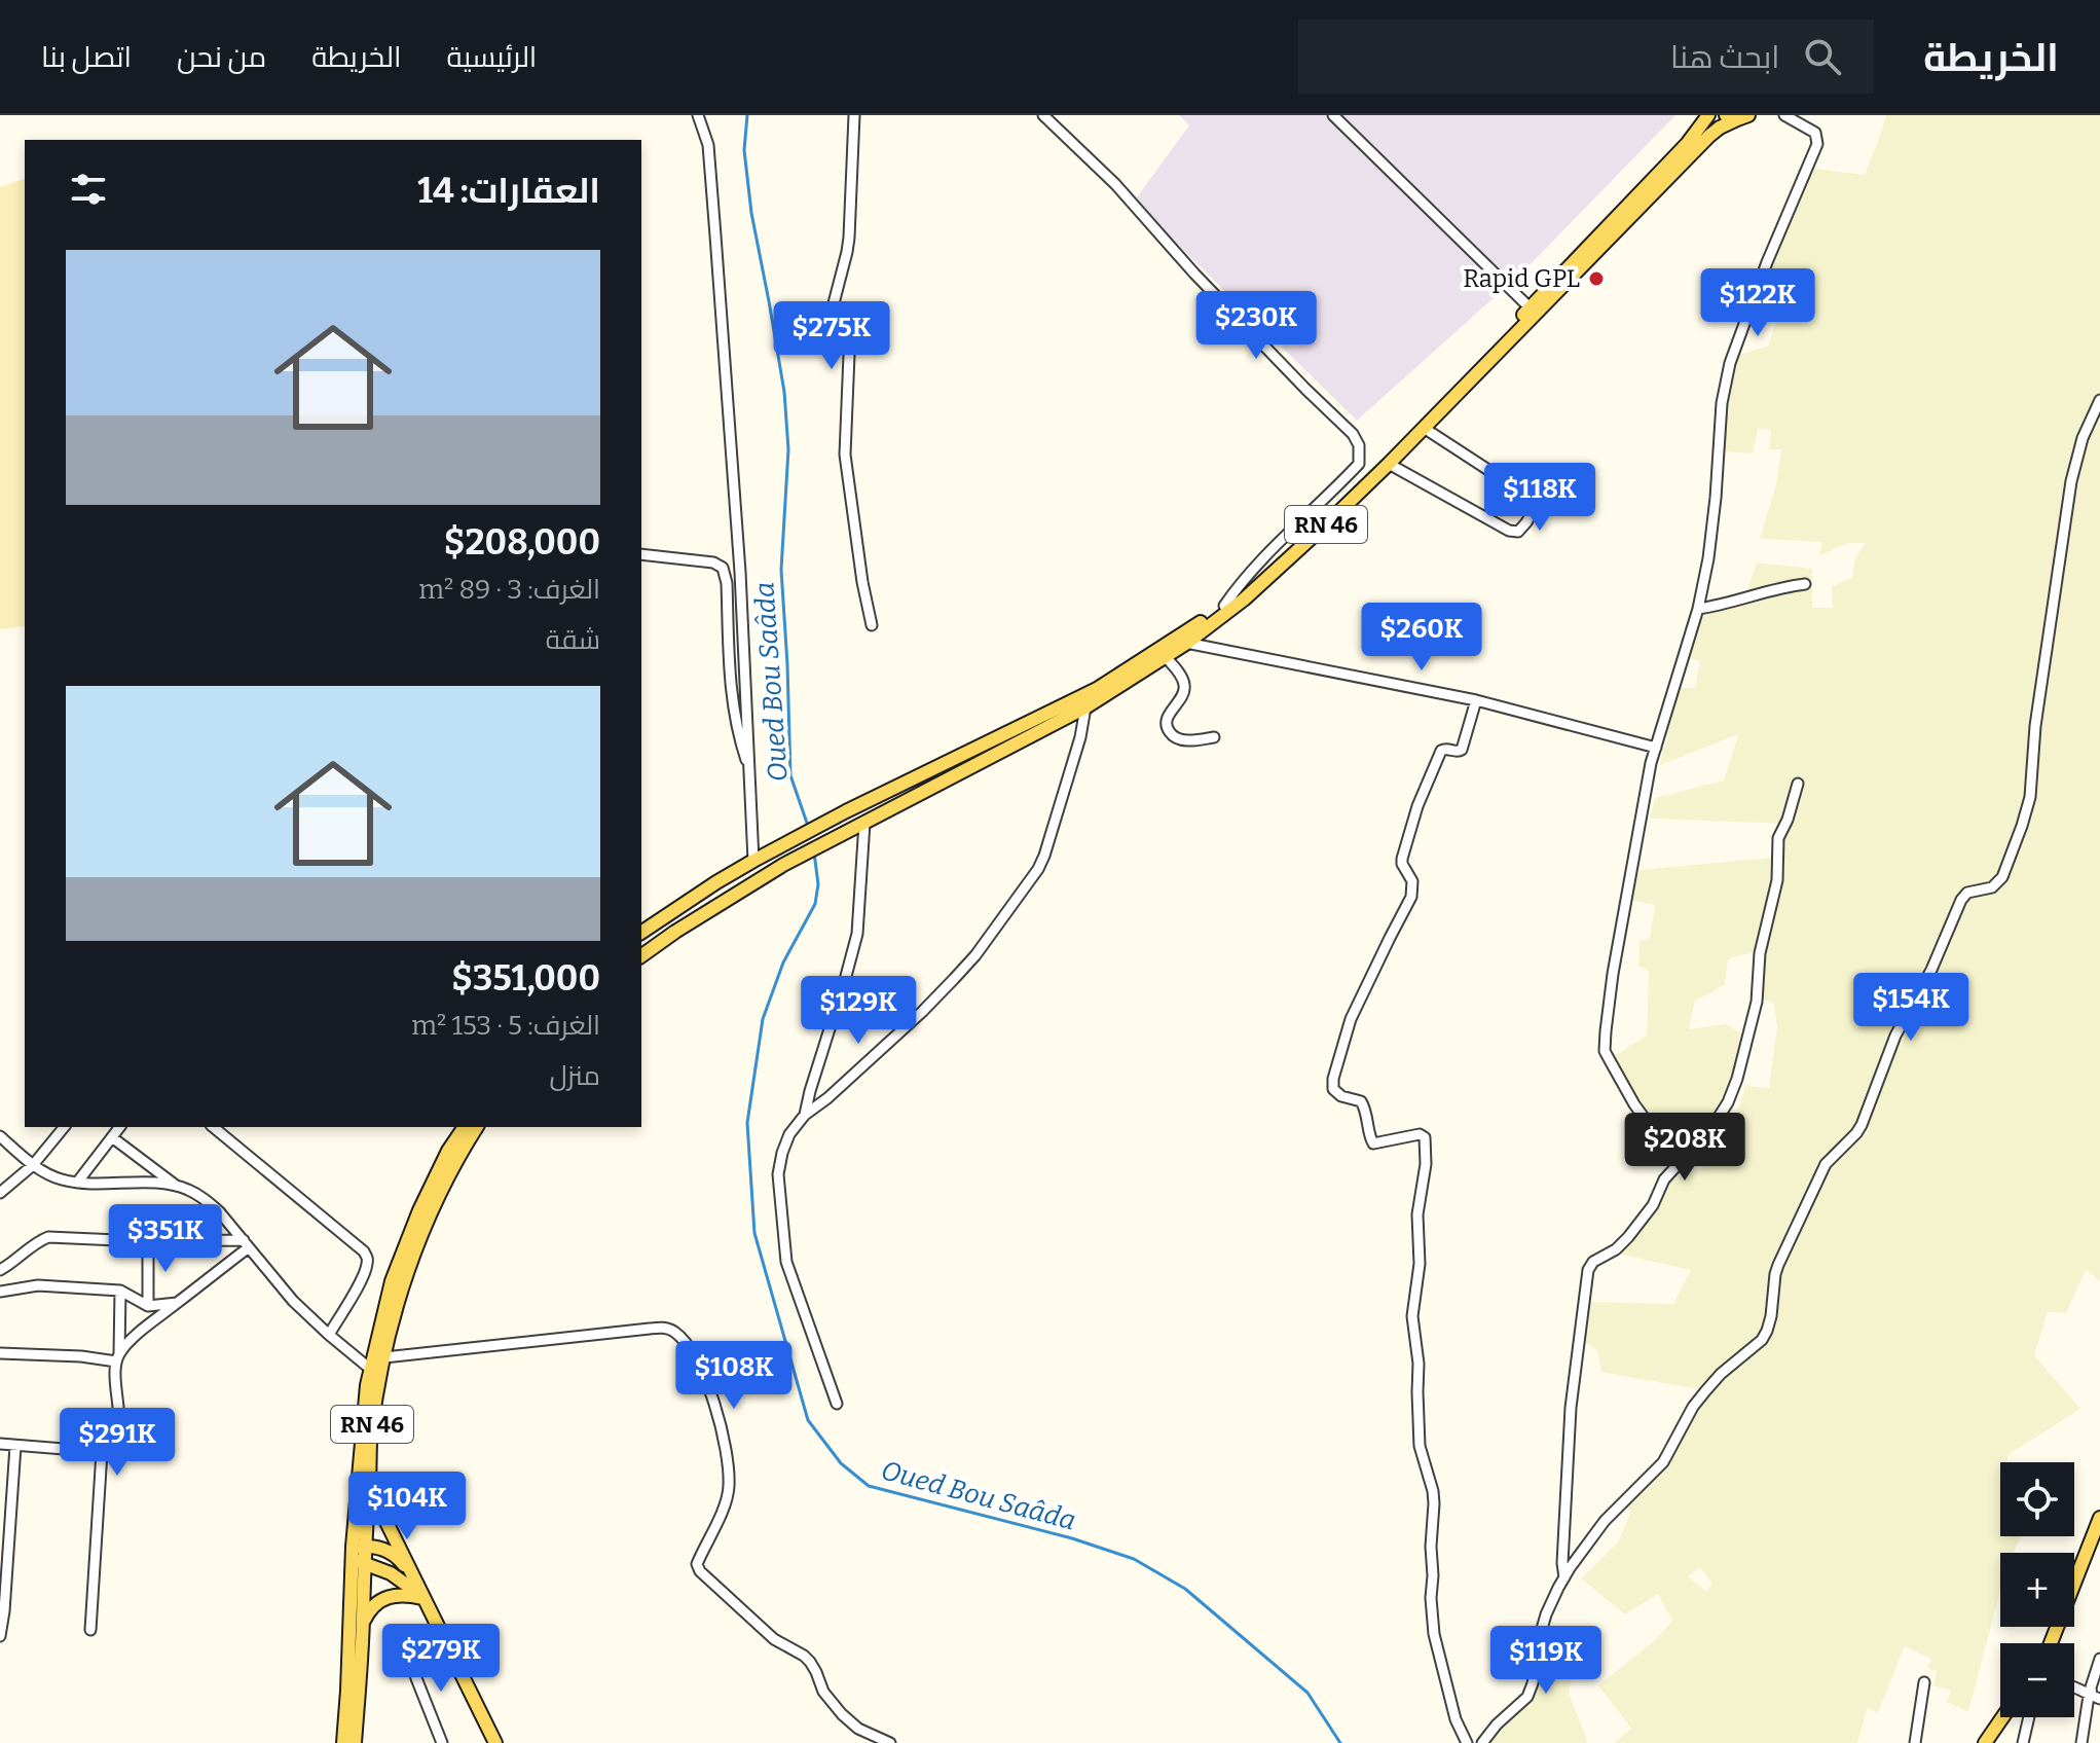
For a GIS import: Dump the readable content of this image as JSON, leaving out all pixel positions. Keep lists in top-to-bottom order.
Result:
{
  "streets": {
    "main road": ["RN 46"]
  },
  "water": ["Oued Bou Saâda"],
  "places": ["Rapid GPL"],
  "page": {
    "header": "الخريطة",
    "search": "ابحث هنا",
    "nav": [
      "الرئيسية",
      "الخريطة",
      "من نحن",
      "اتصل بنا"
    ],
    "heading": "العقارات: 14",
    "list": [
      {
        "name": "$208,000",
        "note": "الغرف: 3 · 89 m² · شقة"
      },
      {
        "name": "$351,000",
        "note": "الغرف: 5 · 153 m² · منزل"
      }
    ],
    "price": [
      "$122K",
      "$230K",
      "$275K",
      "$118K",
      "$260K",
      "$154K",
      "$129K",
      "$208K",
      "$351K",
      "$108K",
      "$291K",
      "$104K",
      "$279K",
      "$119K"
    ],
    "map_buttons": ["+", "−"]
  }
}
